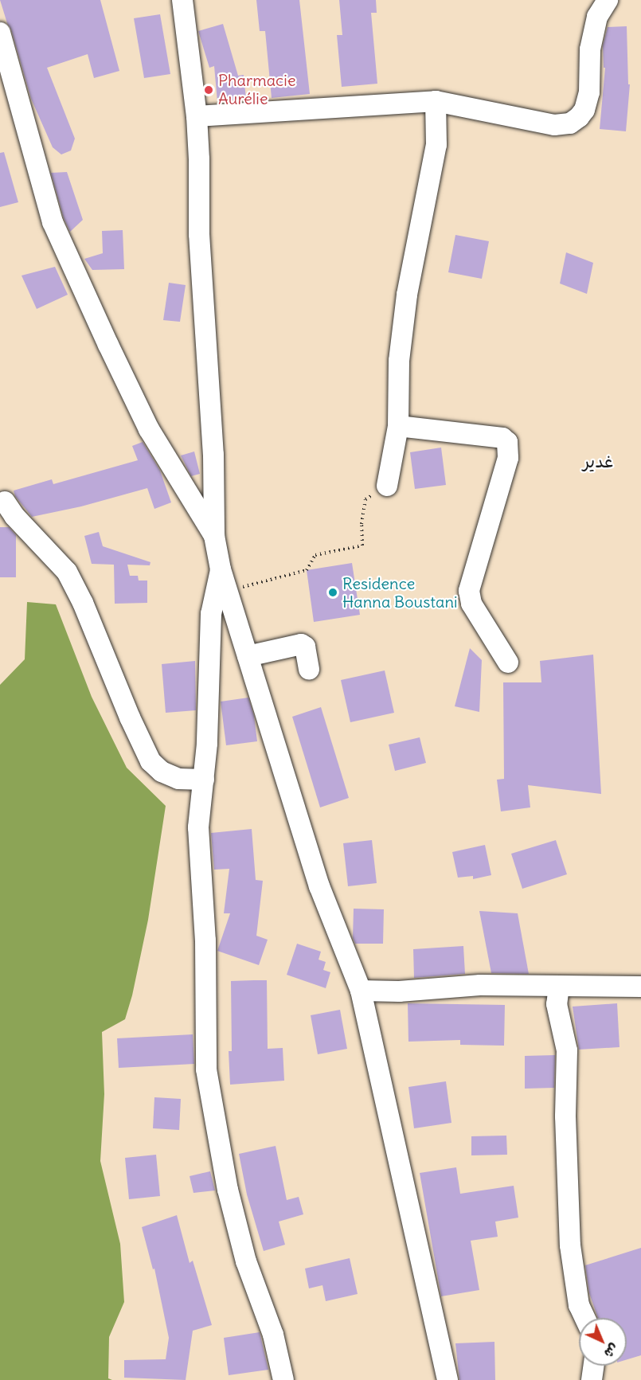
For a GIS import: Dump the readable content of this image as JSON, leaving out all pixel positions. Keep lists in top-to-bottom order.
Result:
{
  "districts": ["غدير"],
  "places": ["Pharmacie Aurélie", "Residence Hanna Boustani"],
  "north": "bottom right"
}
